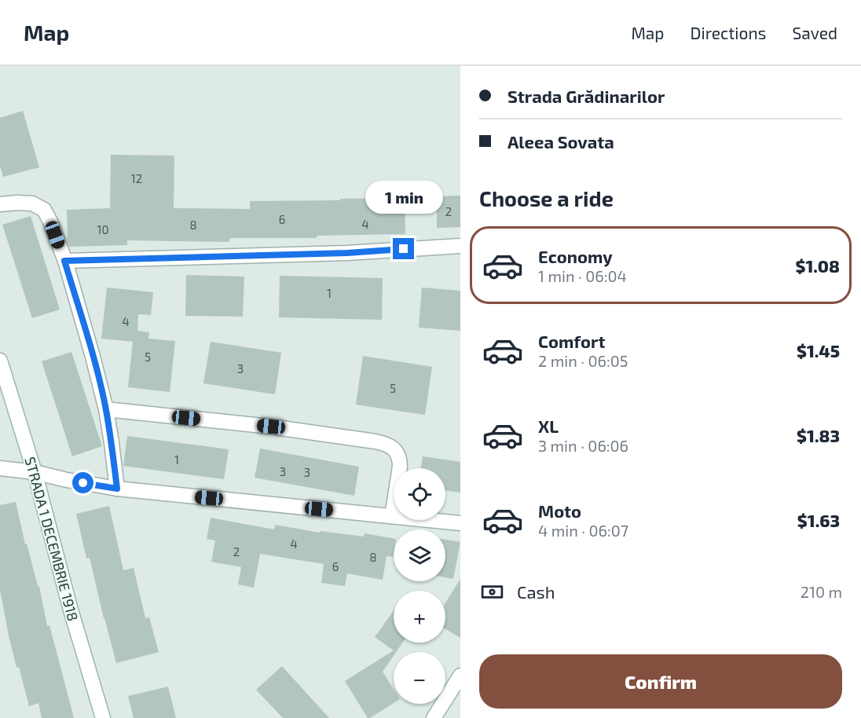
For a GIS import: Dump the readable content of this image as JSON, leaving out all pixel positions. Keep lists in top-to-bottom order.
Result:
{
  "streets": {
    "street": ["STRADA 1 DECEMBRIE 1918"]
  },
  "house_numbers": [
    "12",
    "2",
    "6",
    "4",
    "8",
    "10",
    "1",
    "4",
    "5",
    "3",
    "5",
    "1",
    "3",
    "3",
    "4",
    "2",
    "8",
    "6"
  ],
  "page": {
    "header": "Map",
    "nav": ["Map", "Directions", "Saved"],
    "banner": ["Strada Grădinarilor", "Aleea Sovata"],
    "heading": "Choose a ride",
    "bubble": "1 min",
    "list": [
      {
        "name": "Economy",
        "note": "1 min · 06:04",
        "value": "$1.08"
      },
      {
        "name": "Comfort",
        "note": "2 min · 06:05",
        "value": "$1.45"
      },
      {
        "name": "XL",
        "note": "3 min · 06:06",
        "value": "$1.83"
      },
      {
        "name": "Moto",
        "note": "4 min · 06:07",
        "value": "$1.63"
      }
    ],
    "map_buttons": ["+", "−"],
    "pay": ["Cash", "210 m"],
    "buttons": "Confirm"
  }
}
